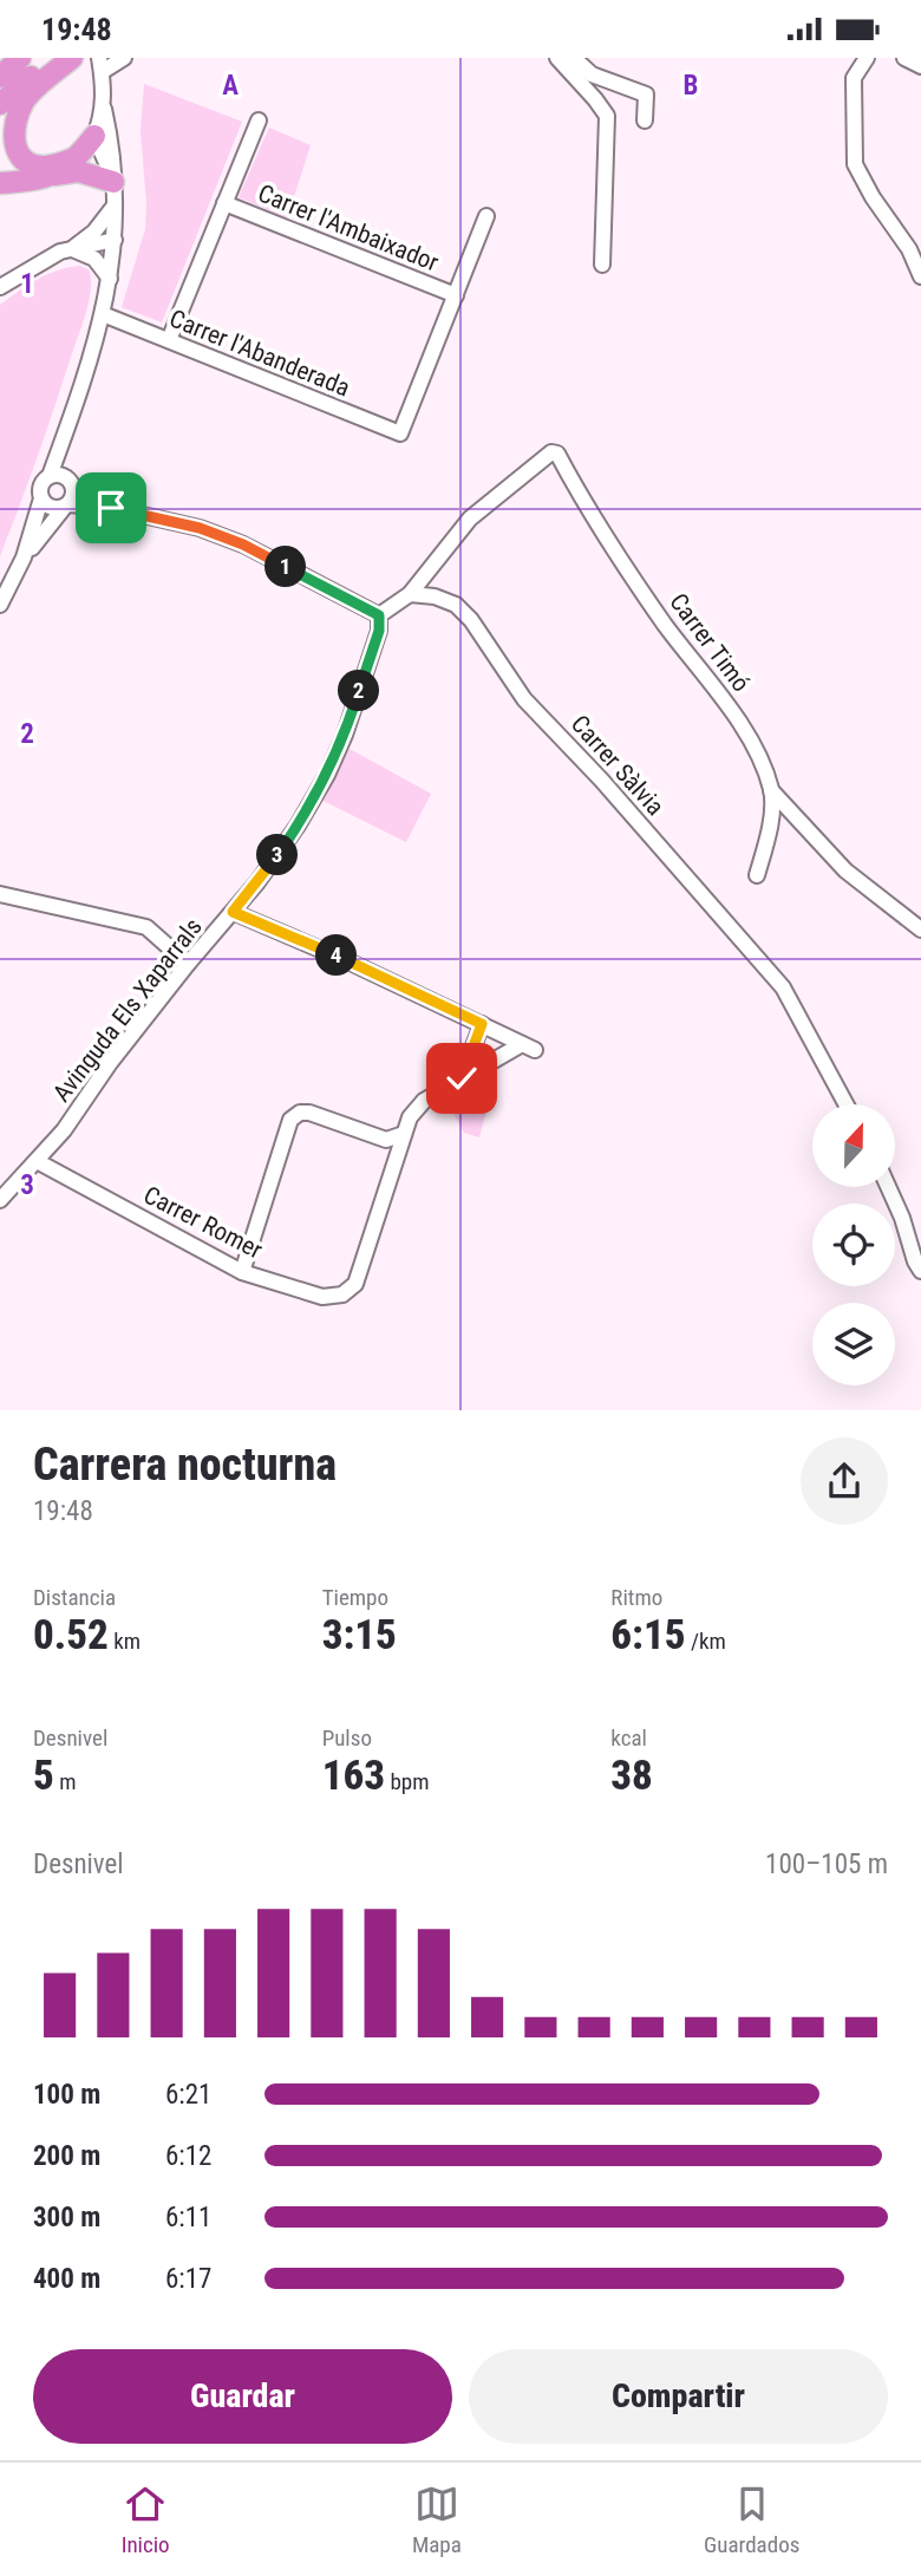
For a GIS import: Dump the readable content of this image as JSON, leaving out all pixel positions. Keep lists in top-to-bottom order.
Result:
{
  "streets": {
    "street": [
      "Carrer l'Ambaixador",
      "Carrer l'Abanderada",
      "Carrer Timó",
      "Carrer Sàlvia",
      "Avinguda Els Xaparrals",
      "Carrer Romer"
    ]
  },
  "crossings": [
    ["Carrer l'Ambaixador", "Carrer l'Abanderada"],
    ["Carrer Timó", "Carrer Sàlvia"],
    ["Avinguda Els Xaparrals", "Carrer Romer"]
  ],
  "north": "top",
  "page": {
    "status": "19:48",
    "pins": [
      "1",
      "2",
      "3",
      "4"
    ],
    "heading": ["Carrera nocturna", "19:48"],
    "stats": [
      ["Distancia", "0.52 km"],
      ["Tiempo", "3:15"],
      ["Ritmo", "6:15 /km"],
      ["Desnivel", "5 m"],
      ["Pulso", "163 bpm"],
      ["kcal", "38"]
    ],
    "chart": ["Desnivel", "100–105 m"],
    "list": [
      {
        "name": "100 m",
        "note": "6:21"
      },
      {
        "name": "200 m",
        "note": "6:12"
      },
      {
        "name": "300 m",
        "note": "6:11"
      },
      {
        "name": "400 m",
        "note": "6:17"
      }
    ],
    "buttons": ["Guardar", "Compartir"],
    "tabs": ["Inicio", "Mapa", "Guardados"]
  },
  "grid": {
    "columns": ["A", "B"],
    "rows": ["1", "2", "3"]
  }
}
